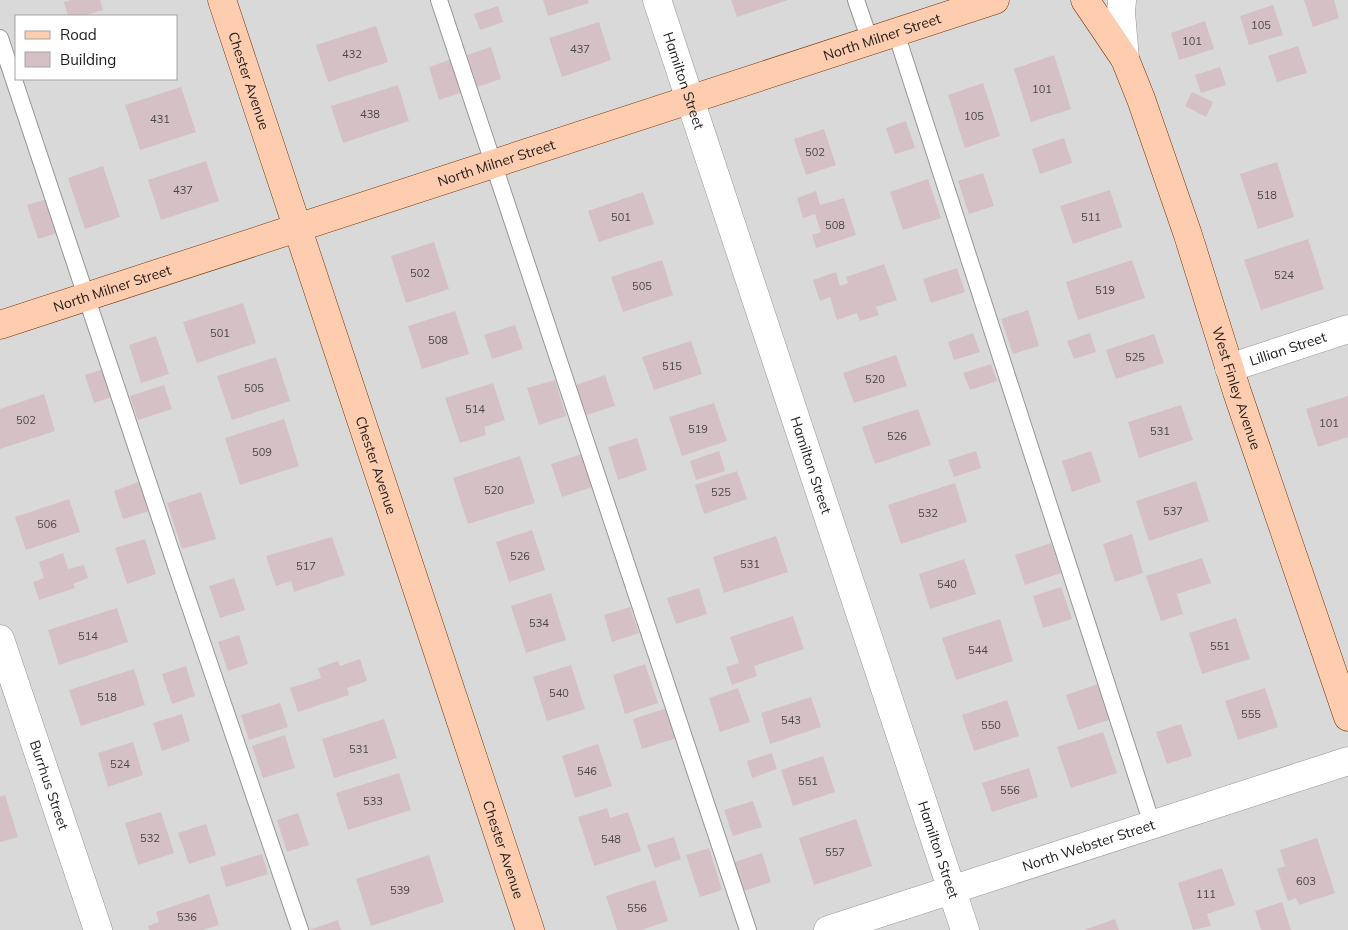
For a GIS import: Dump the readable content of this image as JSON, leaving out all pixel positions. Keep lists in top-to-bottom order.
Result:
{
  "streets": {
    "main road": ["North Milner Street", "Chester Avenue", "West Finley Avenue"],
    "street": [
      "Hamilton Street",
      "Lillian Street",
      "Burrhus Street",
      "North Webster Street"
    ]
  },
  "crossings": [
    ["North Milner Street", "Hamilton Street"],
    ["North Milner Street", "Chester Avenue"],
    ["Hamilton Street", "North Webster Street"],
    ["Lillian Street", "West Finley Avenue"]
  ],
  "house_numbers": [
    "105",
    "101",
    "437",
    "432",
    "101",
    "438",
    "105",
    "431",
    "502",
    "437",
    "518",
    "501",
    "511",
    "508",
    "502",
    "524",
    "505",
    "519",
    "501",
    "508",
    "525",
    "515",
    "520",
    "505",
    "514",
    "502",
    "101",
    "519",
    "531",
    "526",
    "509",
    "520",
    "525",
    "537",
    "532",
    "506",
    "526",
    "531",
    "517",
    "540",
    "534",
    "514",
    "551",
    "544",
    "540",
    "518",
    "555",
    "543",
    "550",
    "531",
    "524",
    "546",
    "551",
    "556",
    "533",
    "532",
    "548",
    "557",
    "603",
    "539",
    "111",
    "556",
    "536"
  ],
  "legend": ["Road", "Building"]
}
